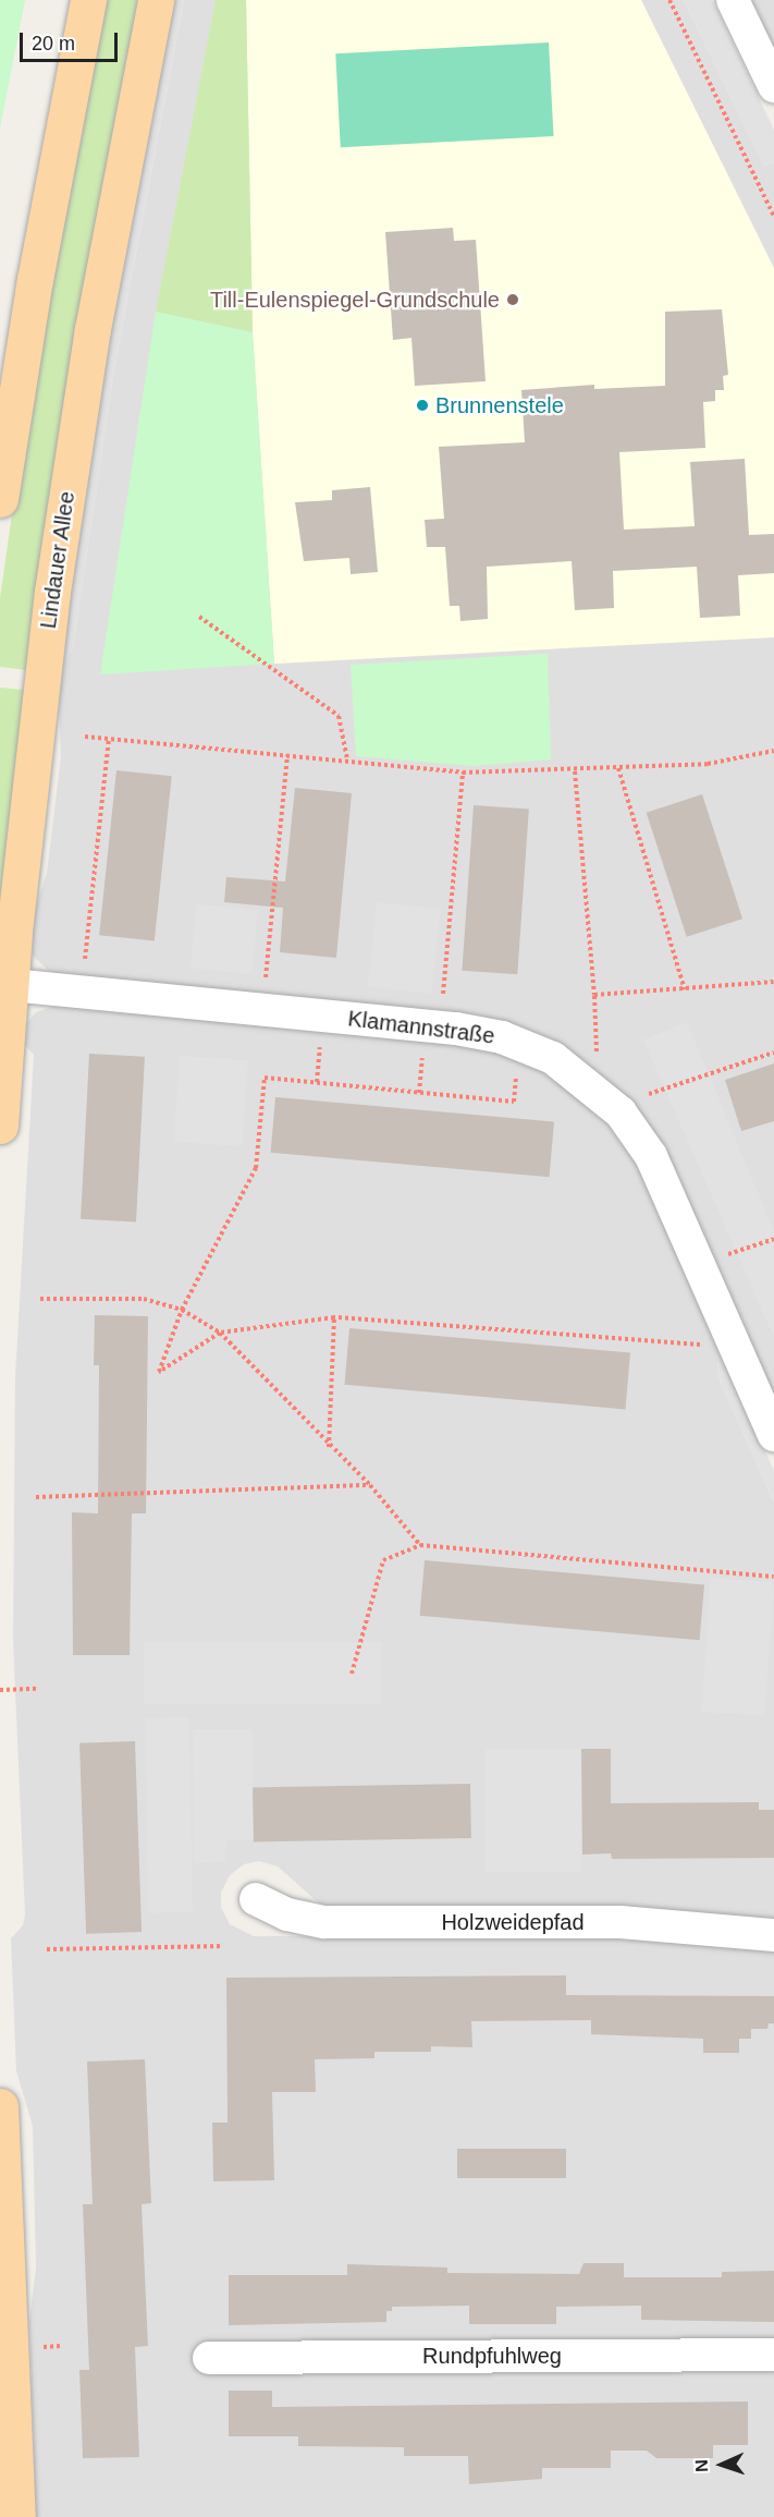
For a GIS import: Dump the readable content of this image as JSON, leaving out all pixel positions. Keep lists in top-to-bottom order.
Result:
{
  "streets": {
    "main road": ["Lindauer Allee"],
    "street": ["Klamannstraße", "Holzweidepfad", "Rundpfuhlweg"]
  },
  "crossings": [
    ["Lindauer Allee", "Klamannstraße"]
  ],
  "places": ["Till-Eulenspiegel-Grundschule", "Brunnenstele"],
  "scale_bar": "20 m",
  "north": "left"
}
